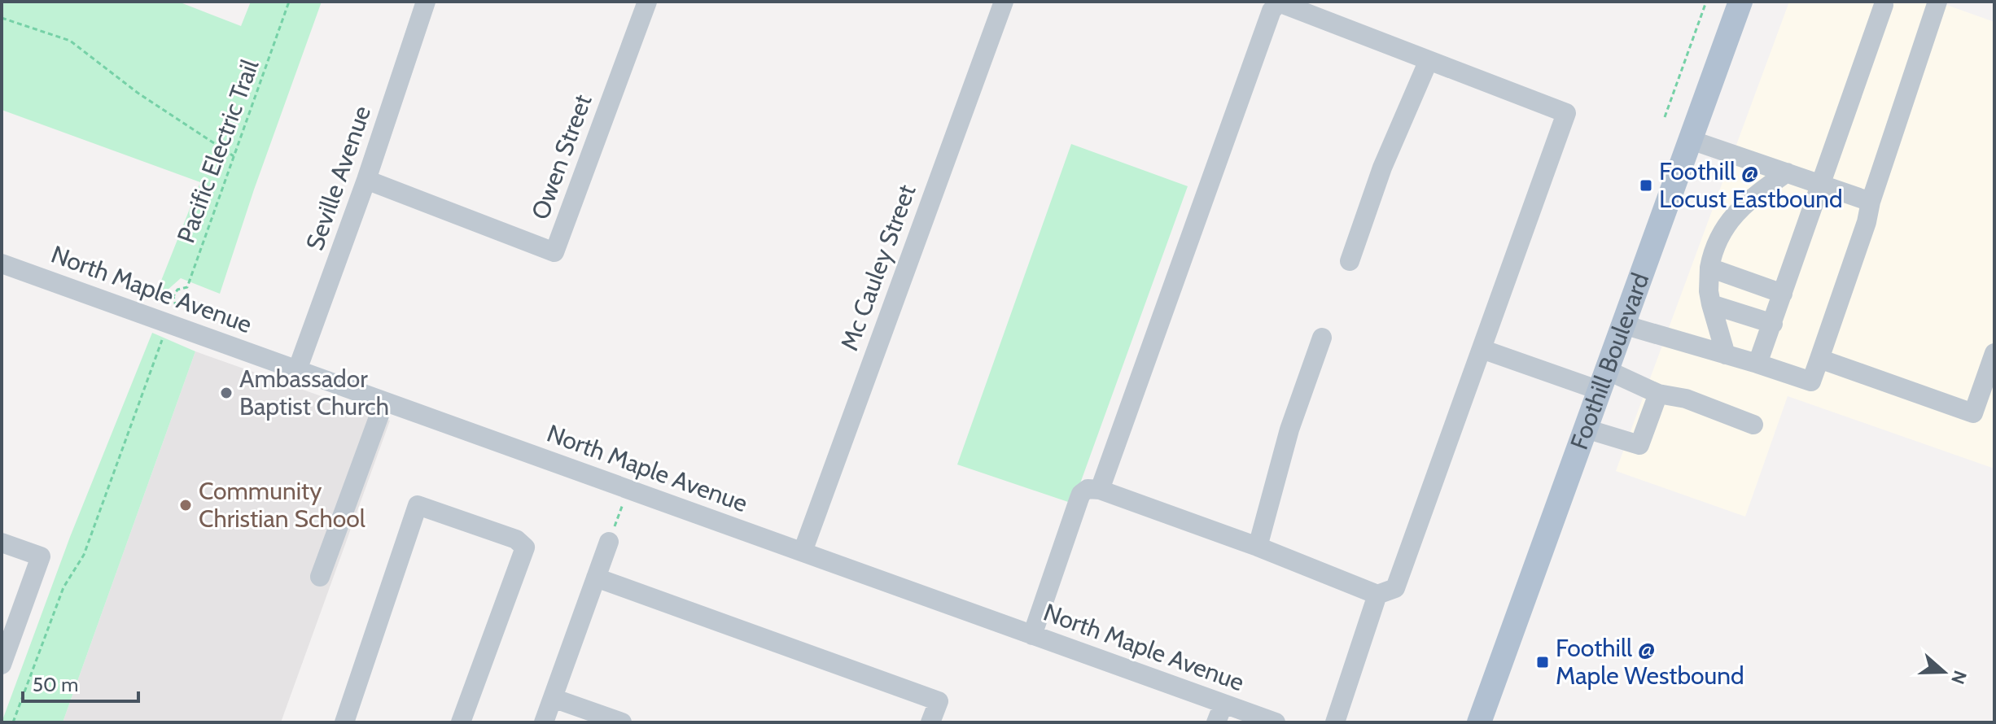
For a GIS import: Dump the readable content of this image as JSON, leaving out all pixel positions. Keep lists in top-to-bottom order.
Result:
{
  "streets": {
    "main road": ["Foothill Boulevard"],
    "street": [
      "Owen Street",
      "Seville Avenue",
      "Mc Cauley Street",
      "North Maple Avenue"
    ],
    "path": ["Pacific Electric Trail"]
  },
  "crossings": [
    ["Owen Street", "Seville Avenue"],
    ["Seville Avenue", "North Maple Avenue"],
    ["Mc Cauley Street", "North Maple Avenue"]
  ],
  "places": {
    "transit": ["Foothill @ Locust Eastbound", "Foothill @ Maple Westbound"],
    "other": ["Ambassador Baptist Church", "Community Christian School"]
  },
  "scale_bar": "50 m",
  "north": "right"
}
